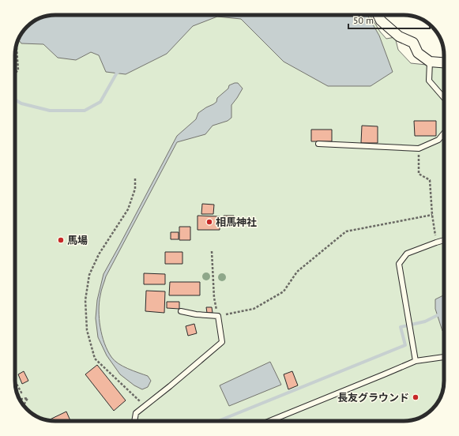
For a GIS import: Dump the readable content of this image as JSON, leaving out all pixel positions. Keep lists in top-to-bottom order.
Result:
{
  "places": ["相馬神社", "馬場", "長友グラウンド"],
  "scale_bar": "50 m"
}
